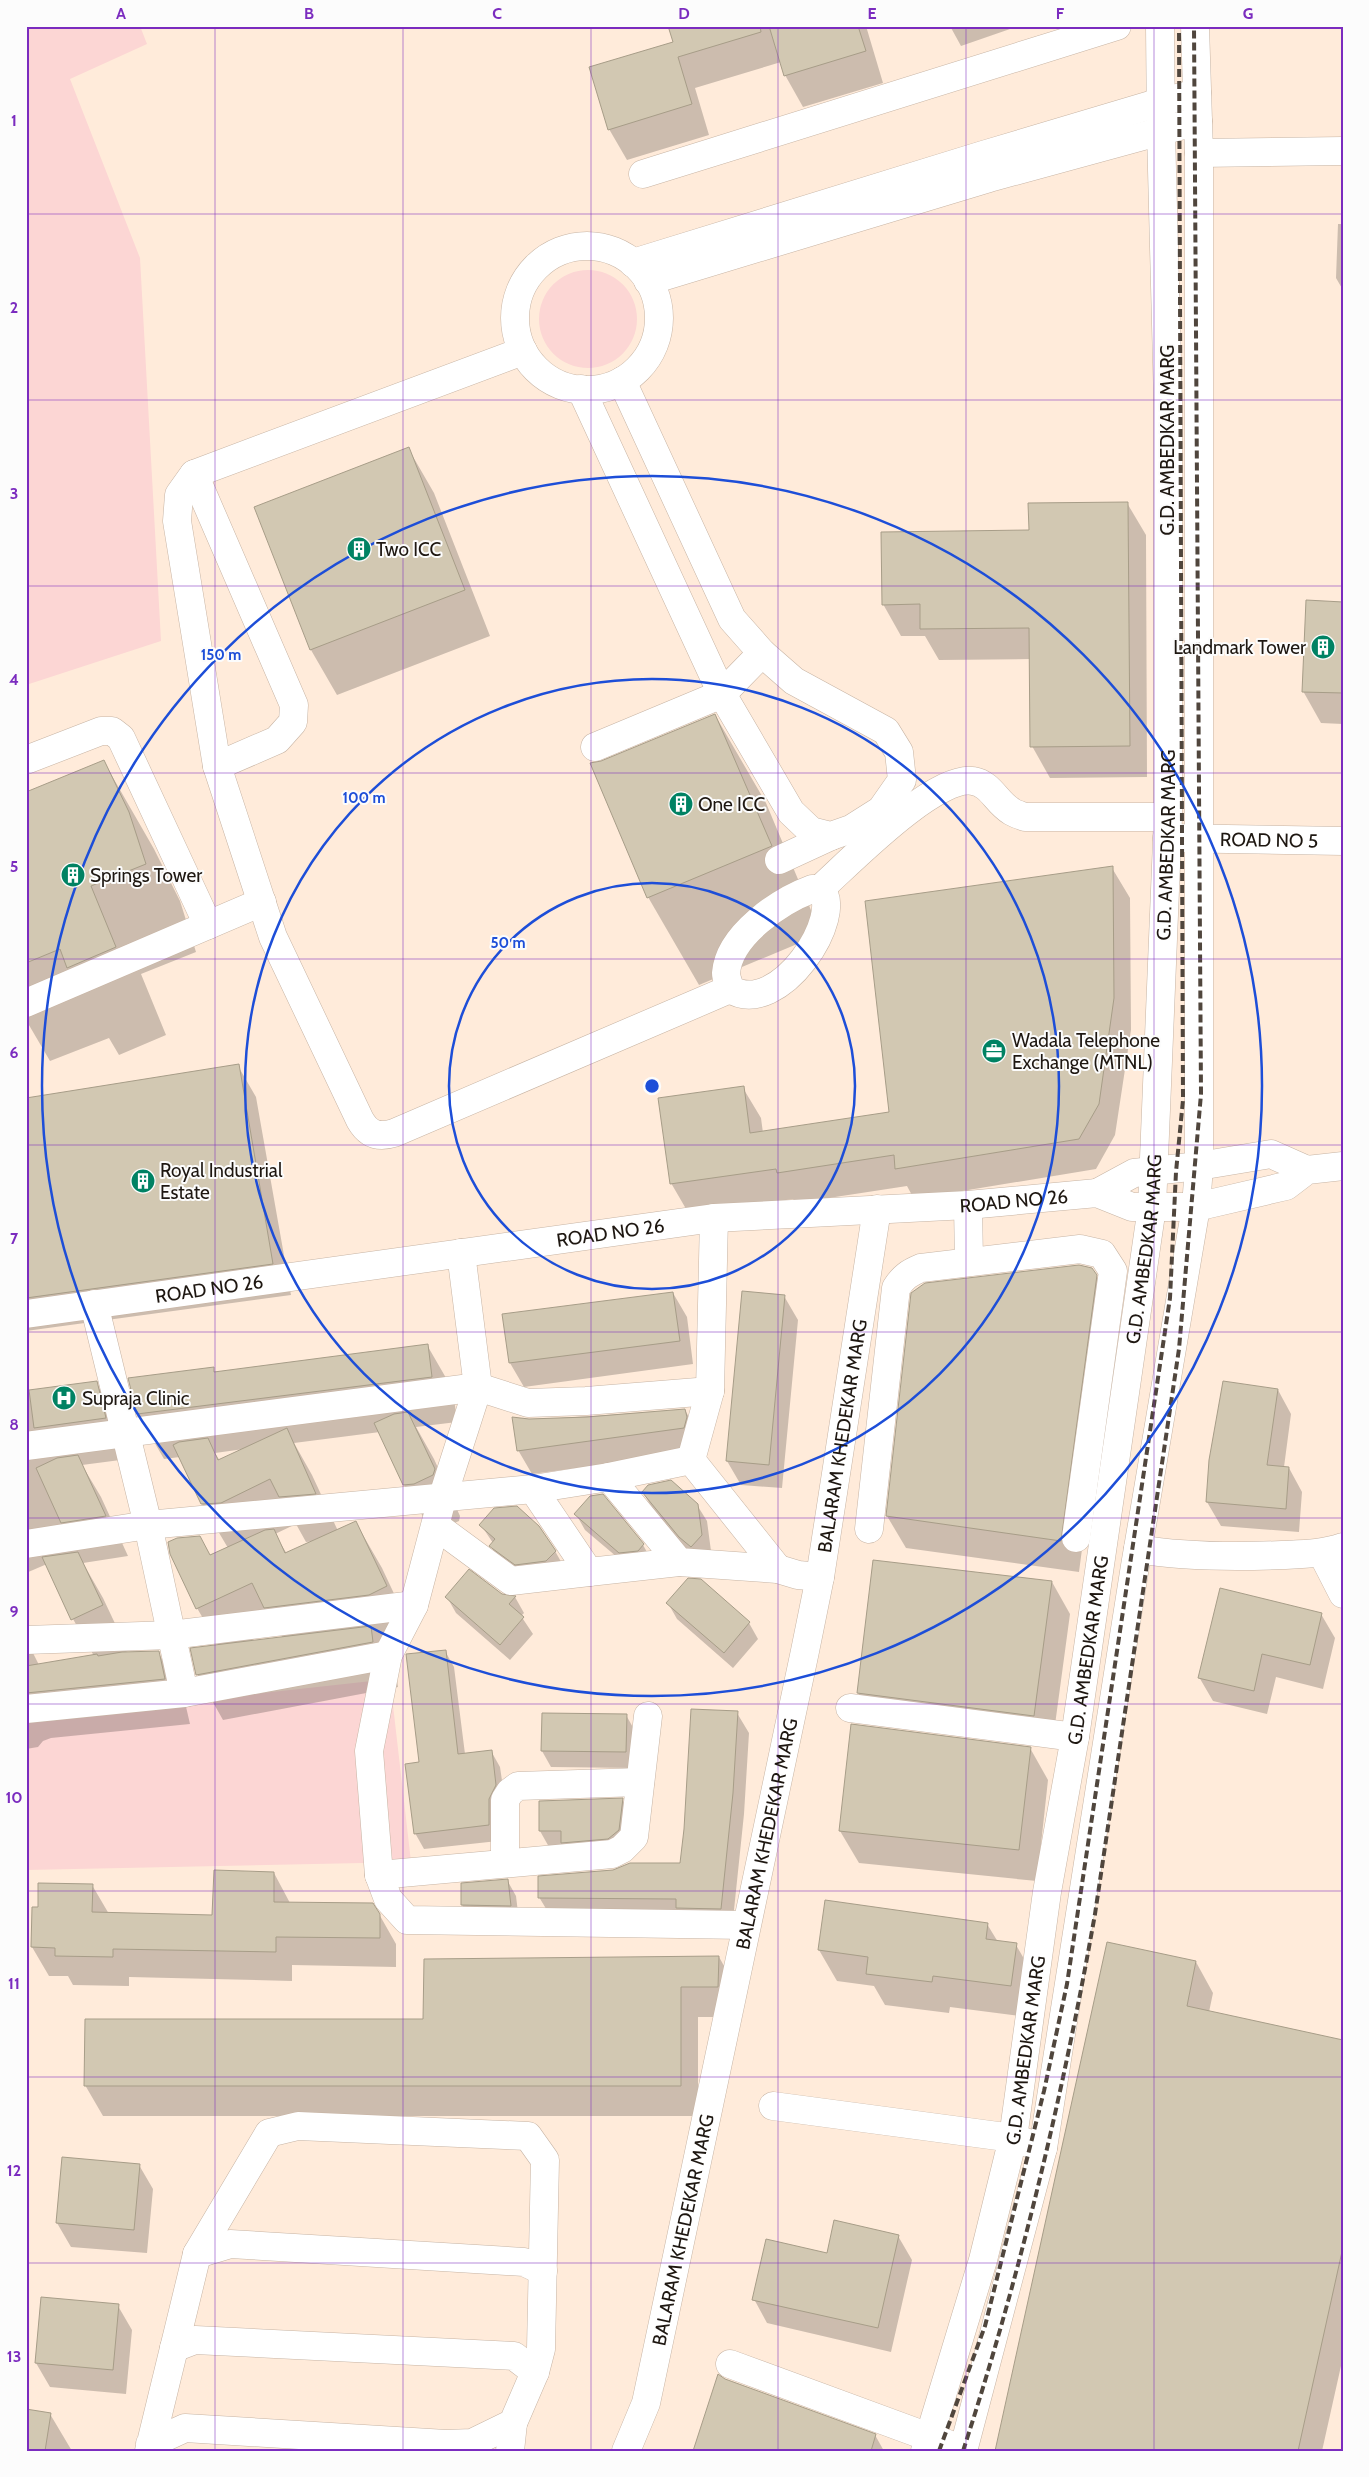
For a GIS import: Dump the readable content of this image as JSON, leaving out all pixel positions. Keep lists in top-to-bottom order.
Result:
{
  "streets": {
    "street": [
      "G.D. AMBEDKAR MARG",
      "ROAD NO 5",
      "ROAD NO 26",
      "BALARAM KHEDEKAR MARG"
    ]
  },
  "crossings": [
    ["G.D. AMBEDKAR MARG", "ROAD NO 5"],
    ["G.D. AMBEDKAR MARG", "ROAD NO 26"],
    ["ROAD NO 26", "BALARAM KHEDEKAR MARG"]
  ],
  "places": {
    "building": [
      "Two ICC",
      "Landmark Tower",
      "One ICC",
      "Springs Tower",
      "Royal Industrial Estate"
    ],
    "office": ["Wadala Telephone Exchange (MTNL)"],
    "hospital": ["Supraja Clinic"]
  },
  "grid": {
    "columns": [
      "A",
      "B",
      "C",
      "D",
      "E",
      "F",
      "G"
    ],
    "rows": [
      "1",
      "2",
      "3",
      "4",
      "5",
      "6",
      "7",
      "8",
      "9",
      "10",
      "11",
      "12",
      "13"
    ]
  },
  "rings": ["150 m", "100 m", "50 m"]
}
